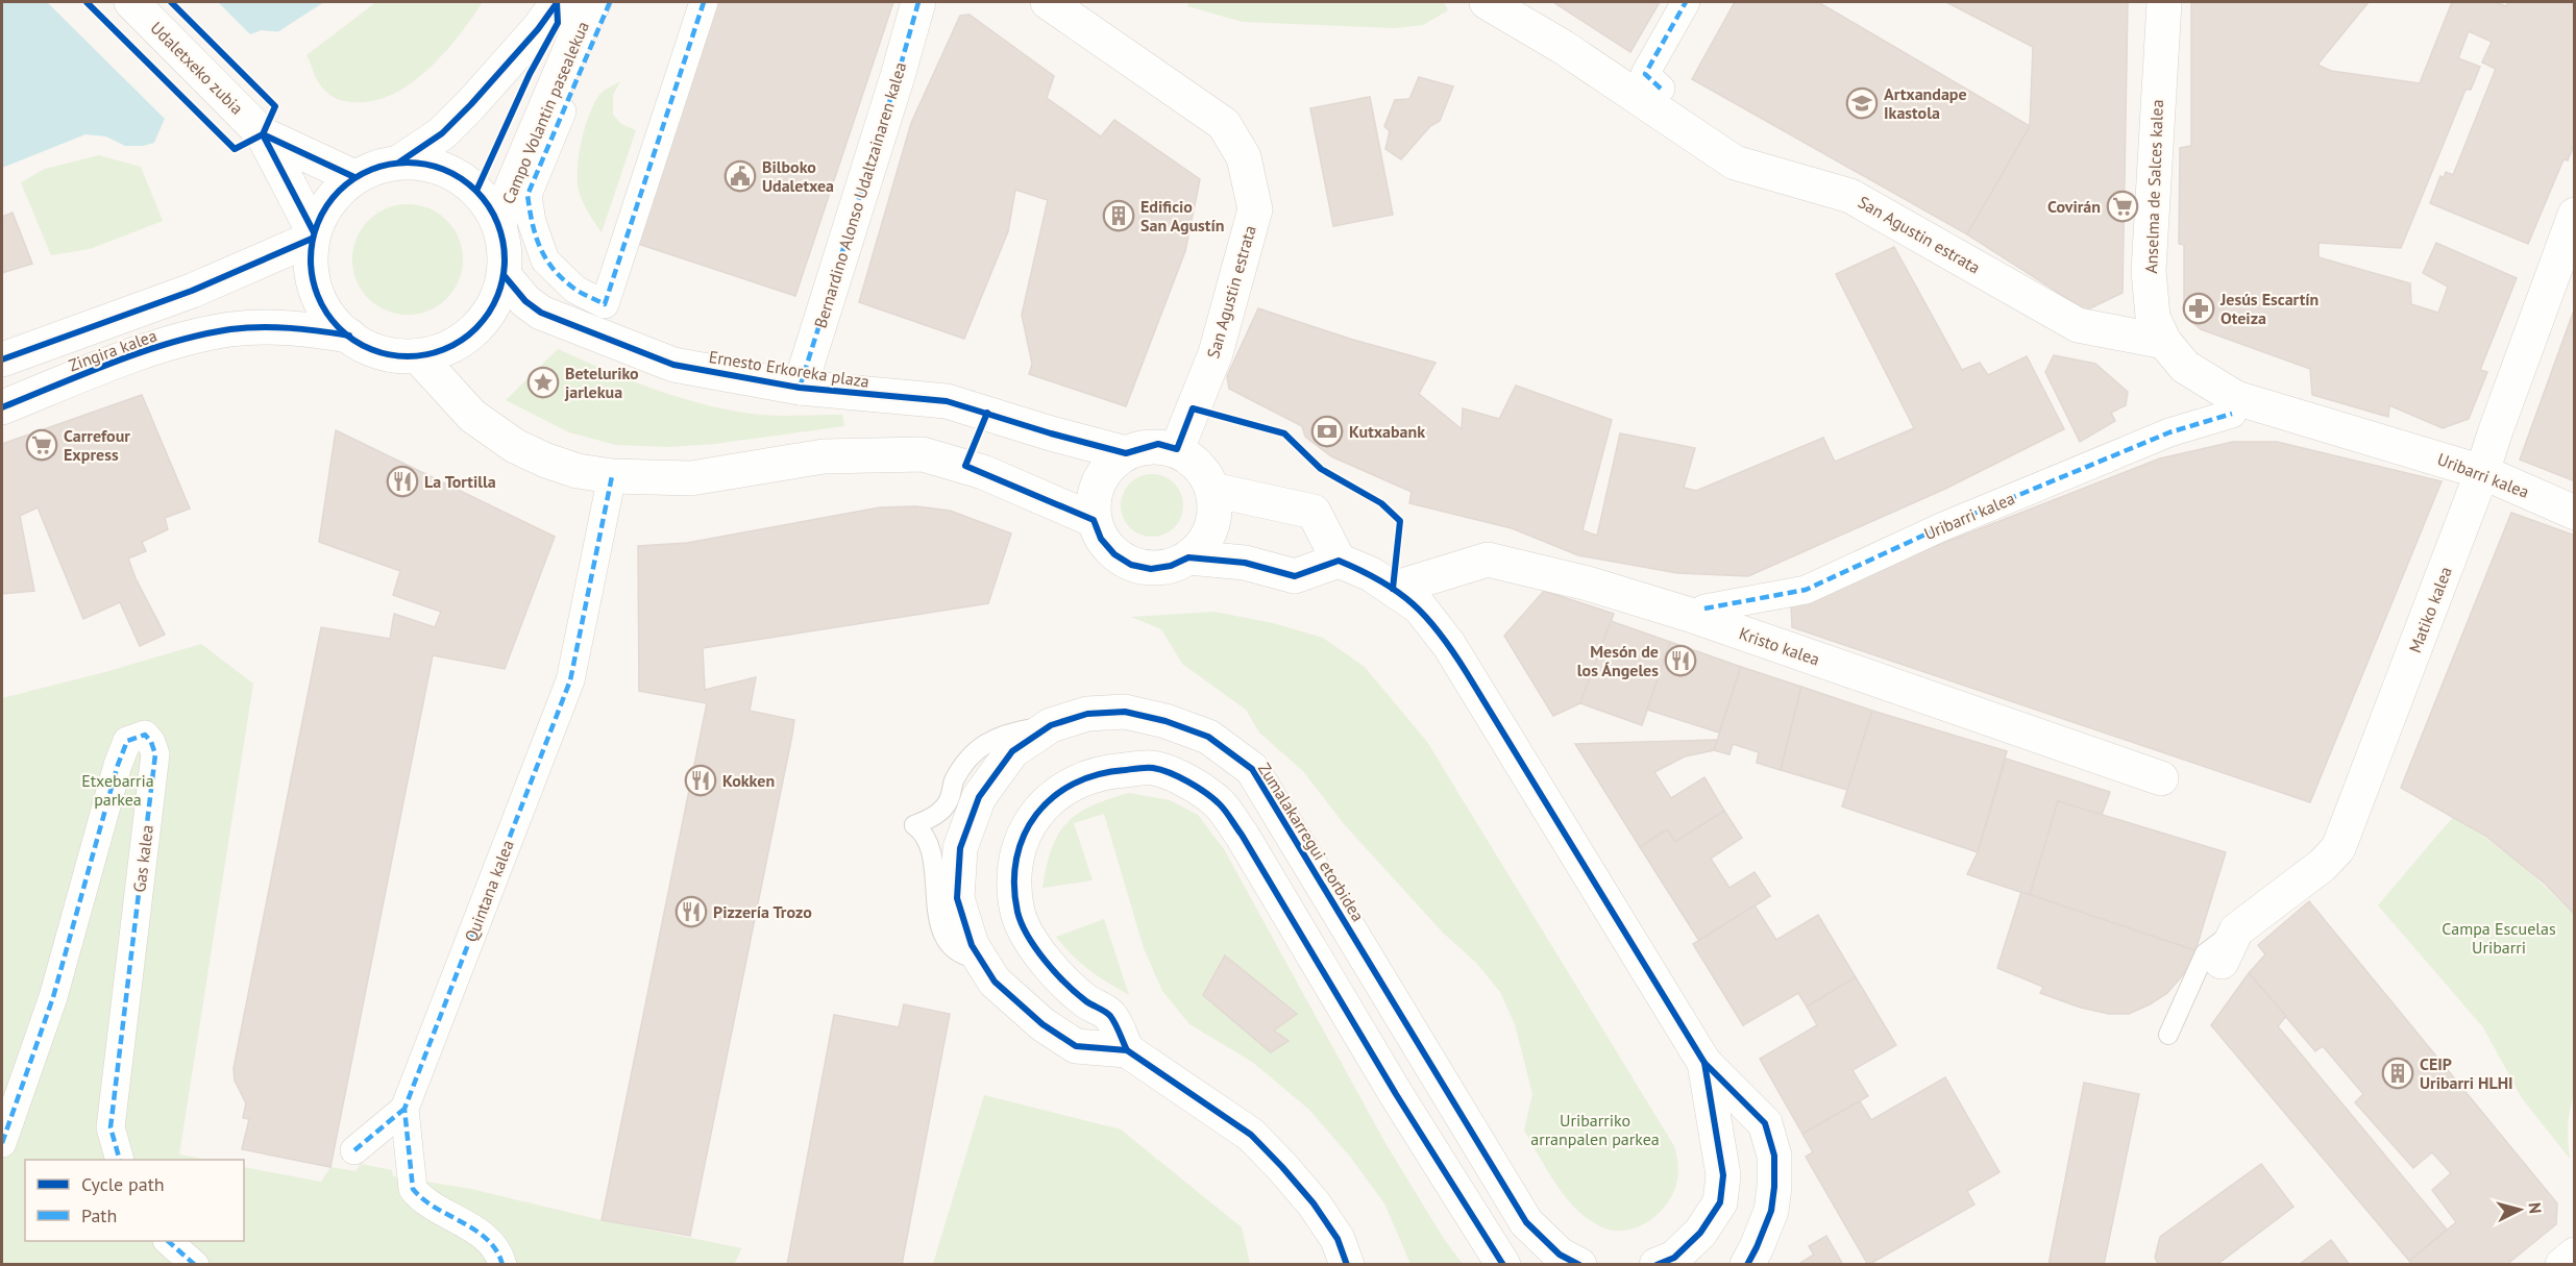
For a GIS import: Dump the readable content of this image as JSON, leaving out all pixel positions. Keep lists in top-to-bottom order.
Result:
{
  "streets": {
    "street": [
      "Udaletxeko zubia",
      "Campo Volantin pasealekua",
      "Anselma de Salces kalea",
      "Bernardino Alonso Udaltzainaren kalea",
      "San Agustin estrata",
      "Zingira kalea",
      "Ernesto Erkoreka plaza",
      "Uribarri kalea",
      "Matiko kalea",
      "Kristo kalea",
      "Zumalakarregui etorbidea",
      "Gas kalea",
      "Quintana kalea"
    ]
  },
  "crossings": [
    ["Udaletxeko zubia", "Campo Volantin pasealekua"],
    ["Udaletxeko zubia", "Zingira kalea"],
    ["Udaletxeko zubia", "Ernesto Erkoreka plaza"],
    ["Campo Volantin pasealekua", "Zingira kalea"],
    ["Campo Volantin pasealekua", "Ernesto Erkoreka plaza"],
    ["Anselma de Salces kalea", "San Agustin estrata"],
    ["Anselma de Salces kalea", "Uribarri kalea"],
    ["Bernardino Alonso Udaltzainaren kalea", "Ernesto Erkoreka plaza"],
    ["San Agustin estrata", "Ernesto Erkoreka plaza"],
    ["Zingira kalea", "Ernesto Erkoreka plaza"],
    ["Uribarri kalea", "Matiko kalea"]
  ],
  "parks": ["Etxebarria parkea", "Campa Escuelas Uribarri", "Uribarriko arranpalen parkea"],
  "places": {
    "school or university": ["Artxandape Ikastola"],
    "public building": ["Bilboko Udaletxea"],
    "supermarket": ["Covirán", "Carrefour Express"],
    "building": ["Edificio San Agustín", "CEIP Uribarri HLHI"],
    "pharmacy": ["Jesús Escartín Oteiza"],
    "place": ["Beteluriko jarlekua"],
    "bank": ["Kutxabank"],
    "restaurant": [
      "La Tortilla",
      "Mesón de los Ángeles",
      "Kokken",
      "Pizzería Trozo"
    ]
  },
  "legend": ["Cycle path", "Path"],
  "north": "right"
}
